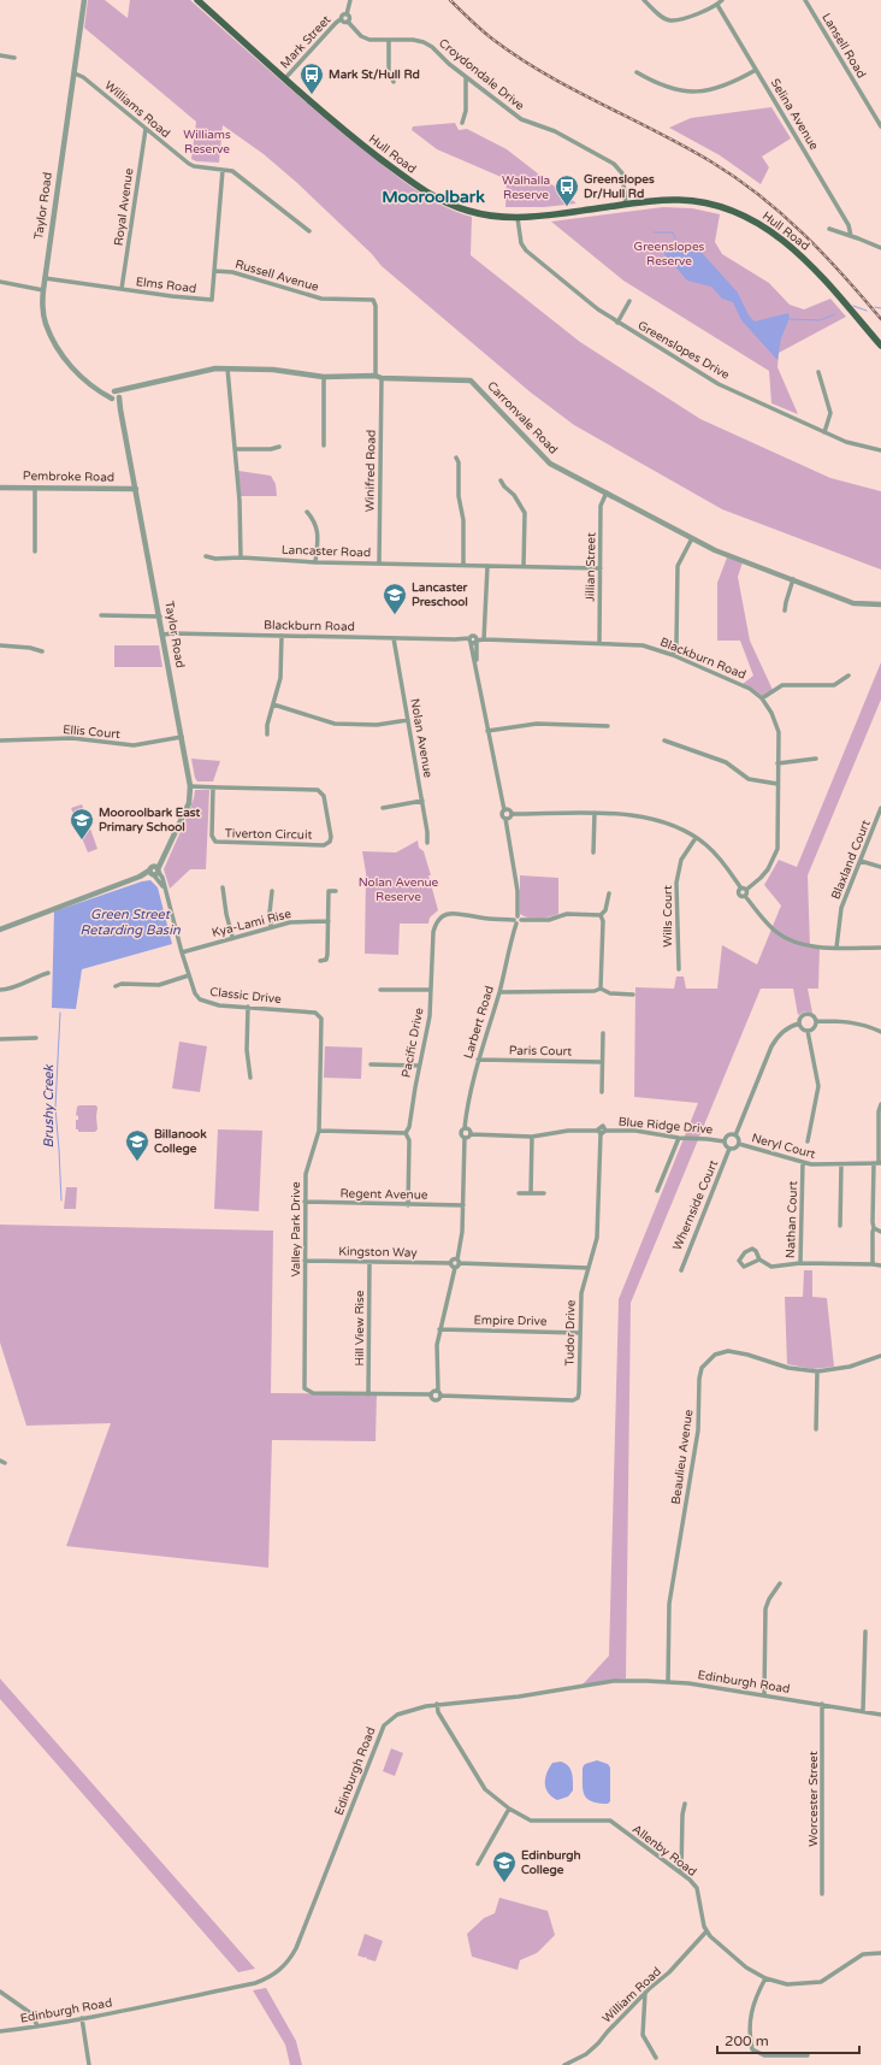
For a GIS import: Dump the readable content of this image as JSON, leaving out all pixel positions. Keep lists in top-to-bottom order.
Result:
{
  "streets": {
    "main road": ["Hull Road"],
    "street": [
      "Mark Street",
      "Lansell Road",
      "Croydondale Drive",
      "Williams Road",
      "Selina Avenue",
      "Taylor Road",
      "Royal Avenue",
      "Russell Avenue",
      "Elms Road",
      "Greenslopes Drive",
      "Carronvale Road",
      "Winifred Road",
      "Pembroke Road",
      "Lancaster Road",
      "Jillian Street",
      "Blackburn Road",
      "Ellis Court",
      "Nolan Avenue",
      "Tiverton Circuit",
      "Blaxland Court",
      "Wills Court",
      "Kya-Lami Rise",
      "Classic Drive",
      "Larbert Road",
      "Pacific Drive",
      "Paris Court",
      "Blue Ridge Drive",
      "Neryl Court",
      "Regent Avenue",
      "Whernside Court",
      "Nathan Court",
      "Valley Park Drive",
      "Kingston Way",
      "Empire Drive",
      "Hill View Rise",
      "Tudor Drive",
      "Beaulieu Avenue",
      "Edinburgh Road",
      "Worcester Street",
      "Allenby Road",
      "William Road"
    ]
  },
  "crossings": [
    ["Mark Street", "Croydondale Drive"],
    ["Mark Street", "Hull Road"],
    ["Croydondale Drive", "Hull Road"],
    ["Williams Road", "Taylor Road"],
    ["Williams Road", "Royal Avenue"],
    ["Williams Road", "Elms Road"],
    ["Hull Road", "Greenslopes Drive"],
    ["Taylor Road", "Elms Road"],
    ["Taylor Road", "Carronvale Road"],
    ["Taylor Road", "Pembroke Road"],
    ["Taylor Road", "Blackburn Road"],
    ["Taylor Road", "Ellis Court"],
    ["Taylor Road", "Tiverton Circuit"],
    ["Royal Avenue", "Elms Road"],
    ["Russell Avenue", "Elms Road"],
    ["Russell Avenue", "Carronvale Road"],
    ["Carronvale Road", "Winifred Road"],
    ["Carronvale Road", "Jillian Street"],
    ["Winifred Road", "Lancaster Road"],
    ["Lancaster Road", "Jillian Street"],
    ["Jillian Street", "Blackburn Road"],
    ["Blackburn Road", "Nolan Avenue"],
    ["Classic Drive", "Valley Park Drive"],
    ["Larbert Road", "Pacific Drive"],
    ["Larbert Road", "Paris Court"],
    ["Larbert Road", "Blue Ridge Drive"],
    ["Blue Ridge Drive", "Neryl Court"],
    ["Blue Ridge Drive", "Whernside Court"],
    ["Blue Ridge Drive", "Tudor Drive"],
    ["Neryl Court", "Whernside Court"],
    ["Neryl Court", "Nathan Court"],
    ["Regent Avenue", "Valley Park Drive"],
    ["Valley Park Drive", "Kingston Way"],
    ["Valley Park Drive", "Hill View Rise"],
    ["Kingston Way", "Hill View Rise"],
    ["Empire Drive", "Tudor Drive"],
    ["Beaulieu Avenue", "Edinburgh Road"],
    ["Edinburgh Road", "Worcester Street"],
    ["Edinburgh Road", "Allenby Road"],
    ["Allenby Road", "William Road"]
  ],
  "districts": ["Mooroolbark"],
  "water": ["Green Street Retarding Basin", "Brushy Creek"],
  "parks": [
    "Williams Reserve",
    "Walhalla Reserve",
    "Greenslopes Reserve",
    "Nolan Avenue Reserve"
  ],
  "places": {
    "bus stop": ["Mark St/Hull Rd", "Greenslopes Dr/Hull Rd"],
    "school or university": [
      "Lancaster Preschool",
      "Mooroolbark East Primary School",
      "Billanook College",
      "Edinburgh College"
    ]
  },
  "scale_bar": "200 m"
}
